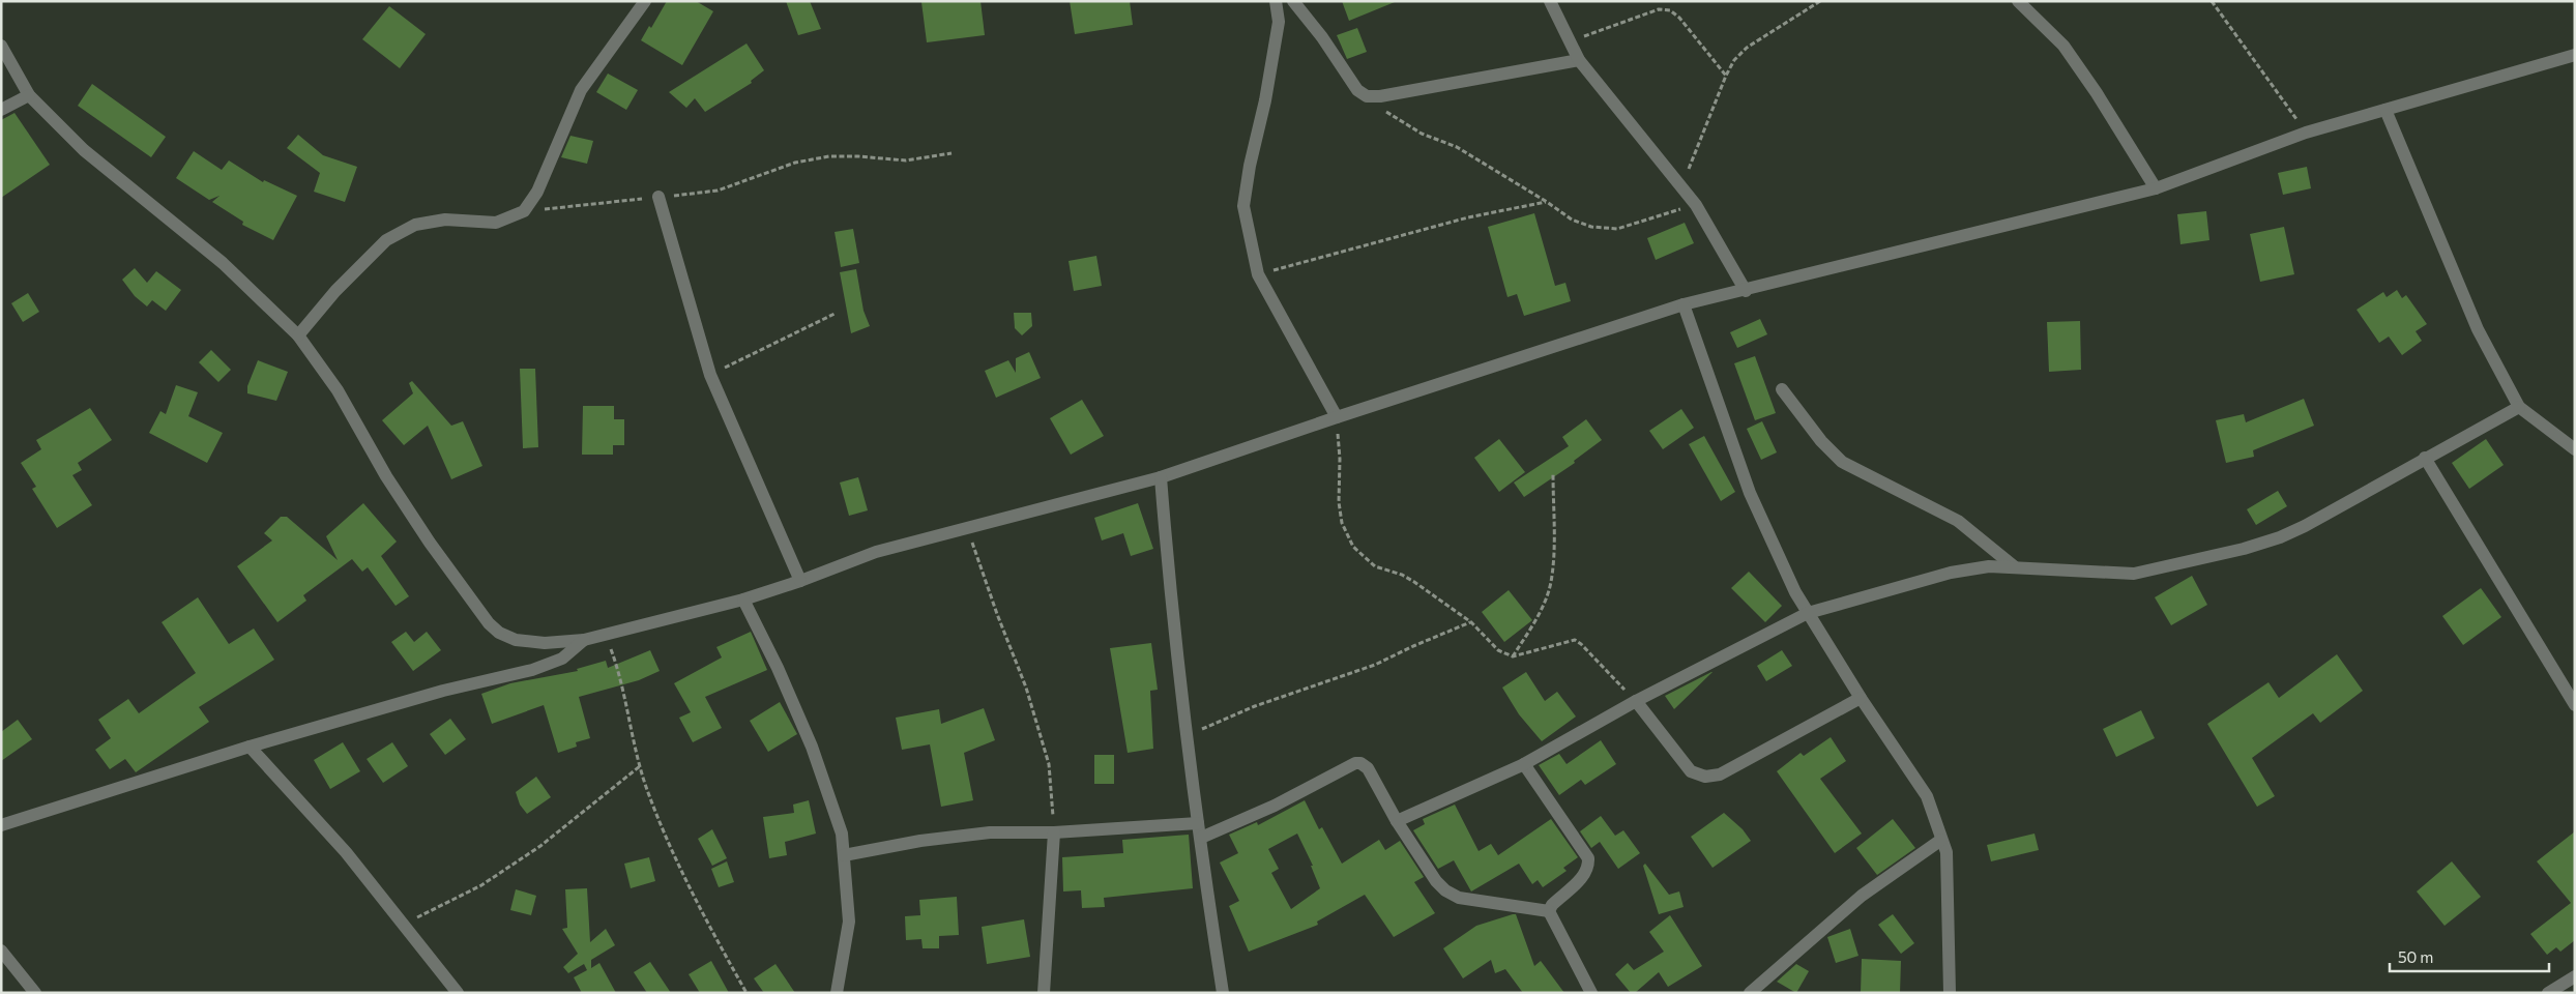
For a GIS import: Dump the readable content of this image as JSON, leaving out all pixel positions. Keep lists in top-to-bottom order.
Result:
{
  "scale_bar": "50 m"
}
